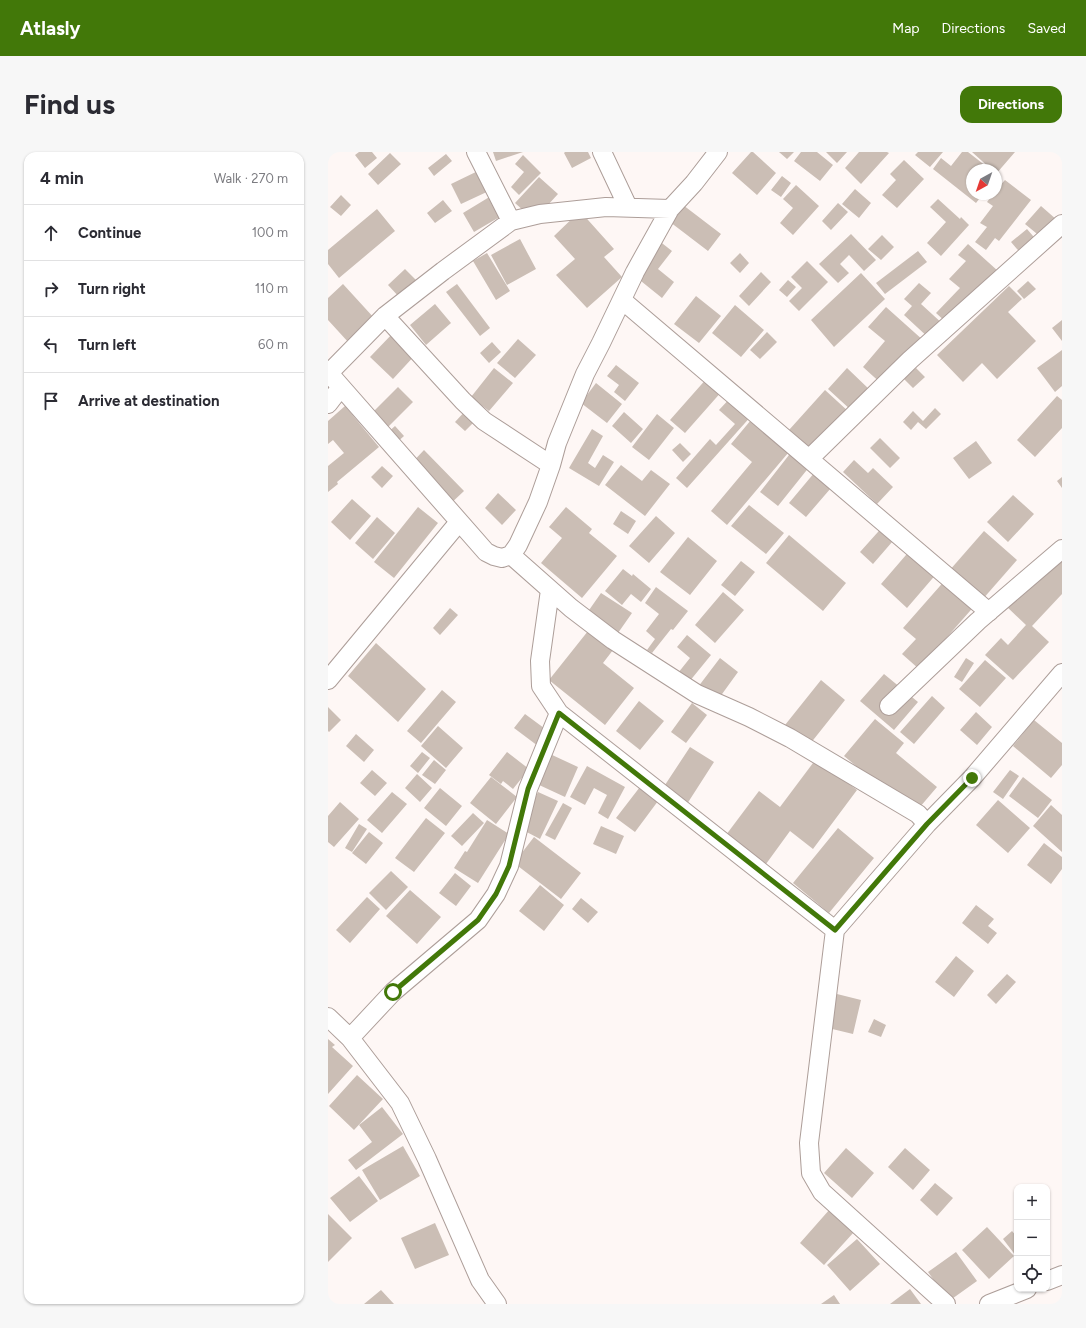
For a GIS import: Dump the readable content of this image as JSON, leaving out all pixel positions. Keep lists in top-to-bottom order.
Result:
{
  "north": "bottom left",
  "page": {
    "header": "Atlasly",
    "nav": ["Map", "Directions", "Saved"],
    "buttons": "Directions",
    "title": "Find us",
    "heading": ["4 min", "Walk · 270 m"],
    "list": [
      ["Continue", "100 m"],
      ["Turn right", "110 m"],
      ["Turn left", "60 m"],
      "Arrive at destination"
    ],
    "map_buttons": ["+", "−"]
  }
}
